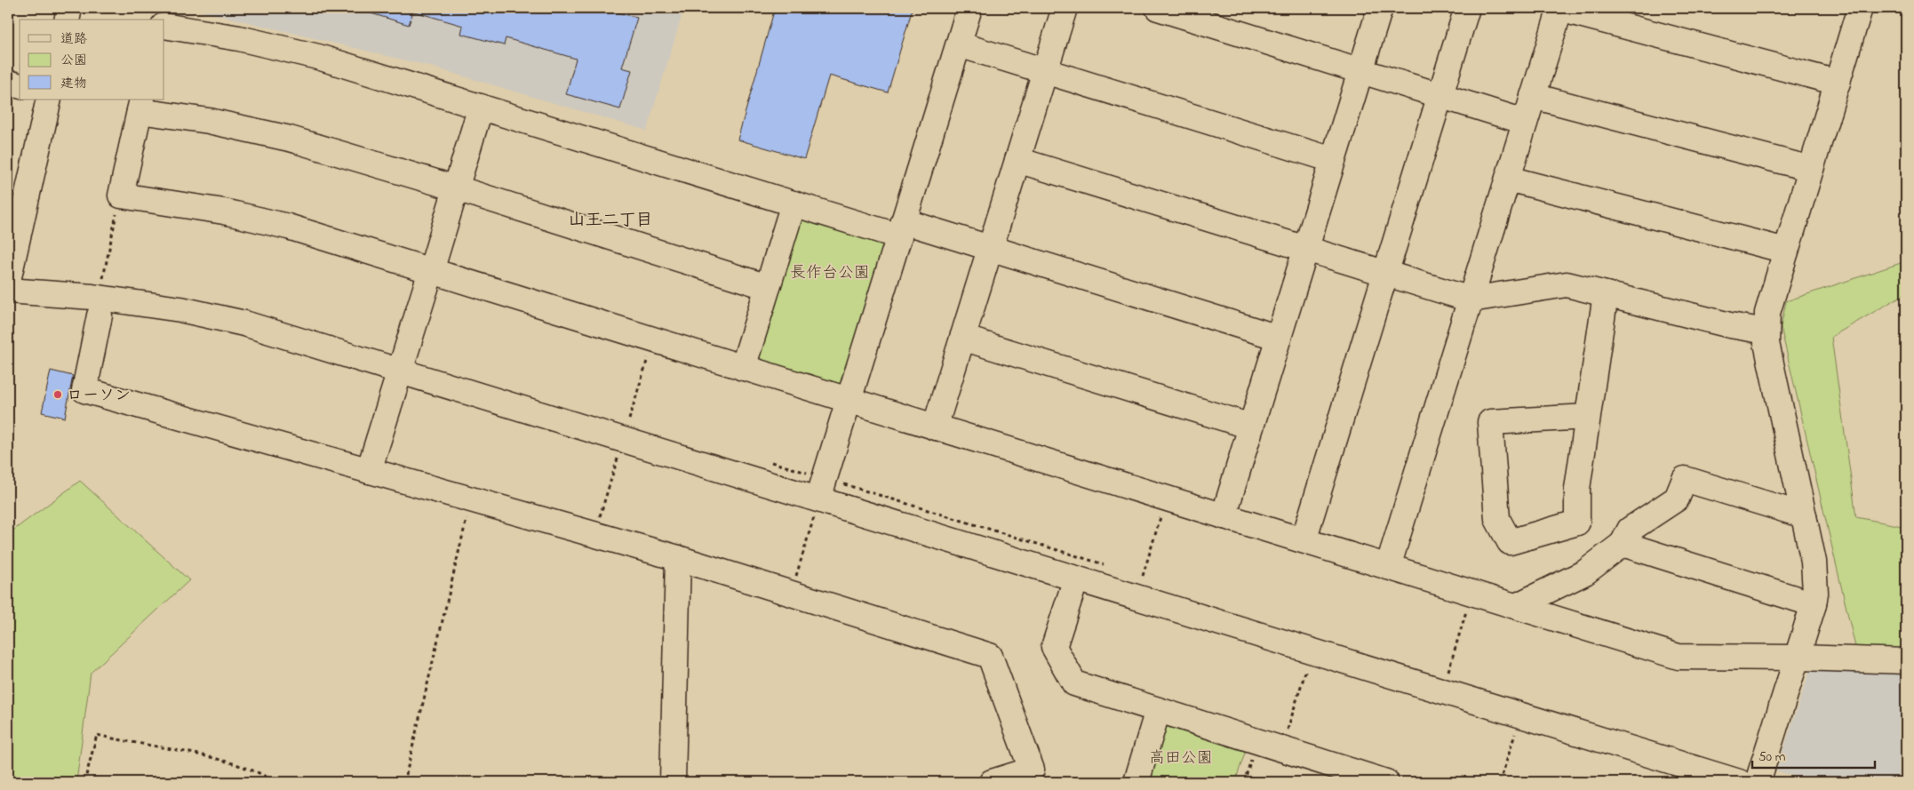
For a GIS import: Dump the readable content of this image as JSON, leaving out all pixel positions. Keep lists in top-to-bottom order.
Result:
{
  "districts": ["山王二丁目"],
  "parks": ["長作台公園", "高田公園"],
  "places": ["ローソン"],
  "legend": ["道路", "公園", "建物"],
  "scale_bar": "50 m"
}
